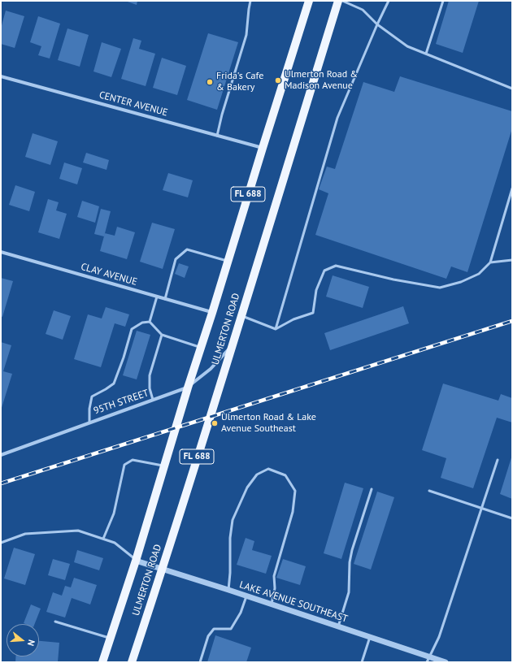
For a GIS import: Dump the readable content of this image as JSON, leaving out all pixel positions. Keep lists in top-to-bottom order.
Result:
{
  "streets": {
    "main road": ["FL 688", "ULMERTON ROAD"],
    "street": [
      "CENTER AVENUE",
      "CLAY AVENUE",
      "95TH STREET",
      "LAKE AVENUE SOUTHEAST"
    ]
  },
  "crossings": [
    ["CENTER AVENUE", "ULMERTON ROAD"],
    ["CLAY AVENUE", "ULMERTON ROAD"],
    ["ULMERTON ROAD", "95TH STREET"],
    ["ULMERTON ROAD", "LAKE AVENUE SOUTHEAST"]
  ],
  "places": ["Ulmerton Road & Madison Avenue", "Frida's Cafe & Bakery", "Ulmerton Road & Lake Avenue Southeast"],
  "north": "right"
}
